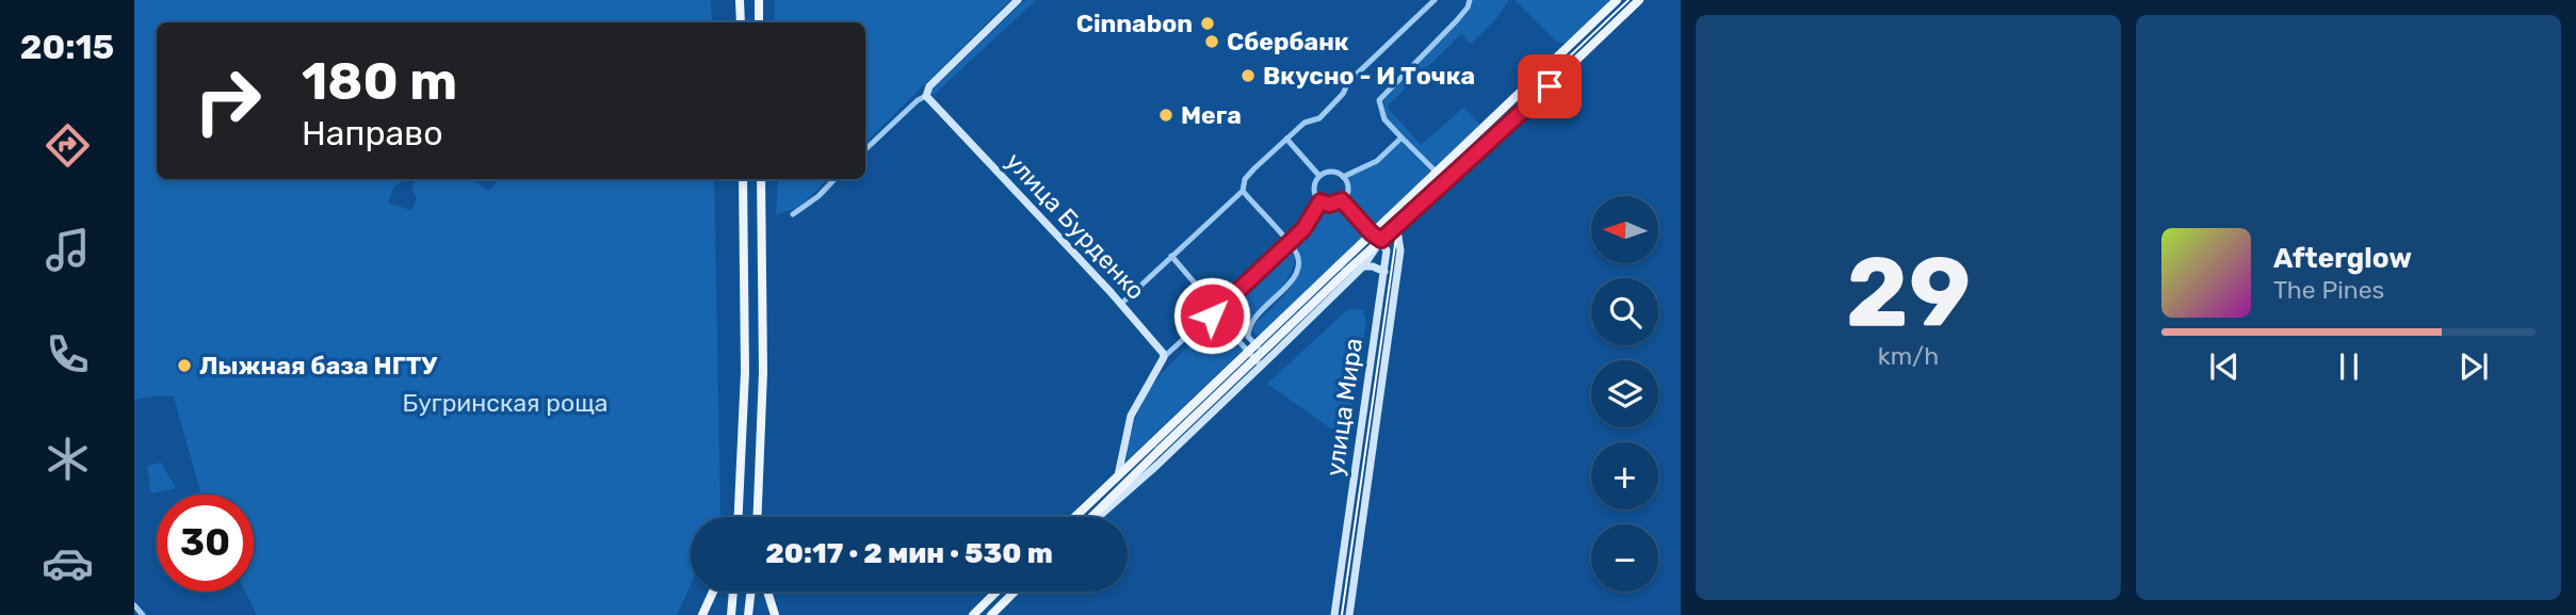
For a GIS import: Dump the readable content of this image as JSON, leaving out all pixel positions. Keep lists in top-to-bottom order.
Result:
{
  "streets": {
    "street": ["улица Бурденко", "улица Мира"]
  },
  "parks": ["Бугринская роща"],
  "places": [
    "Cinnabon",
    "Сбербанк",
    "Вкусно - И Точка",
    "Мега",
    "Лыжная база НГТУ"
  ],
  "north": "left",
  "page": {
    "tabs": "20:15",
    "tile": ["29", "km/h"],
    "turn": ["180 m", "Направо"],
    "map_buttons": ["+", "−"],
    "song": ["Afterglow", "The Pines"],
    "limit": "30",
    "trip": "20:17 · 2 мин · 530 m"
  }
}
